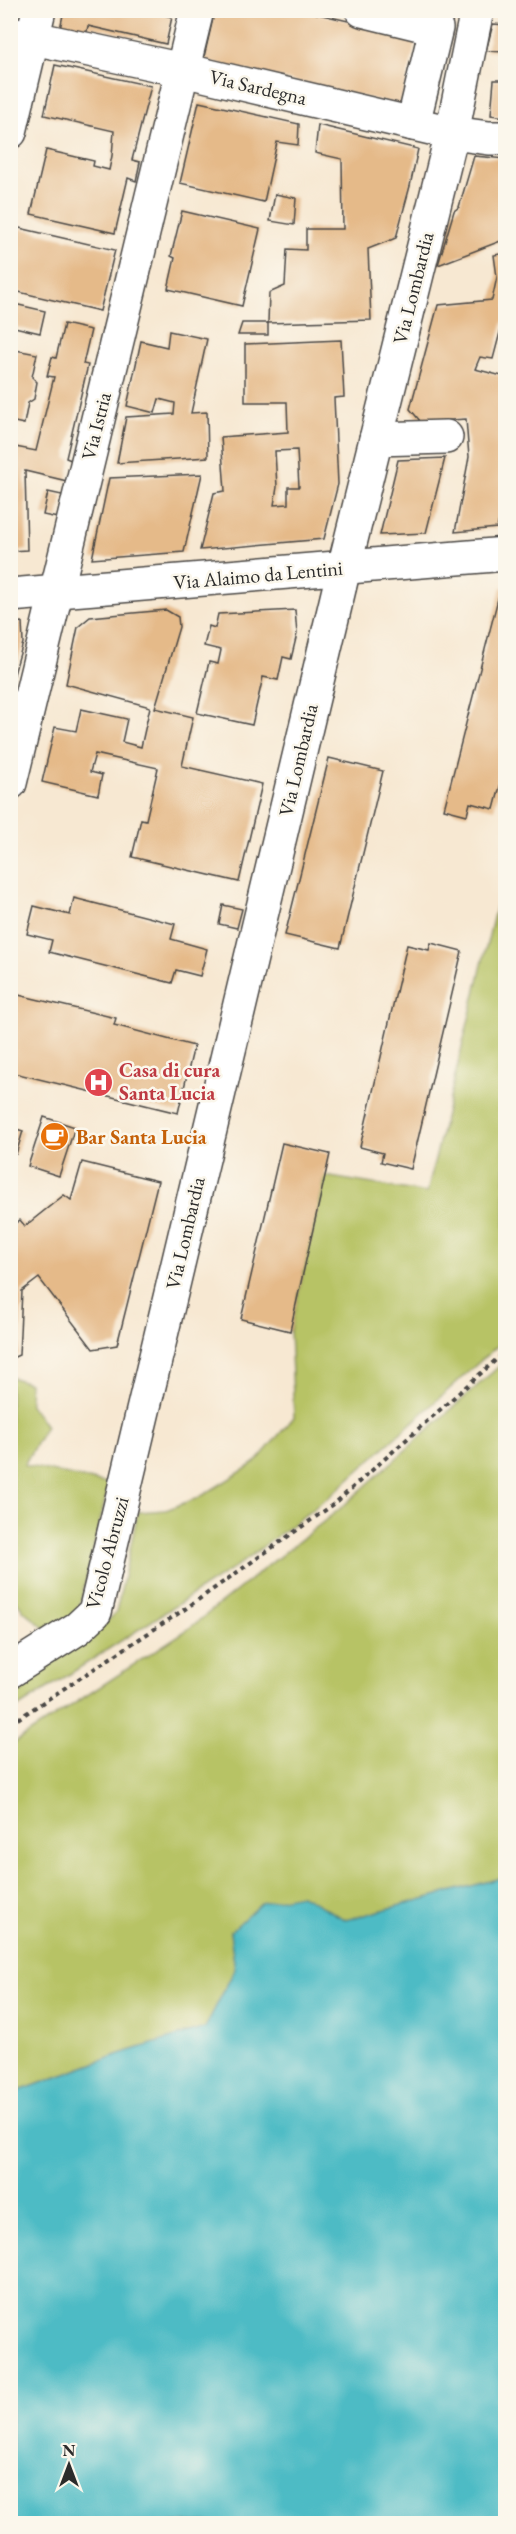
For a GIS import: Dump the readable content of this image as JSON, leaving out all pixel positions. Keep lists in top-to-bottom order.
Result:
{
  "streets": {
    "street": [
      "Via Sardegna",
      "Via Lombardia",
      "Via Istria",
      "Via Alaimo da Lentini",
      "Vicolo Abruzzi"
    ]
  },
  "crossings": [
    ["Via Sardegna", "Via Lombardia"],
    ["Via Sardegna", "Via Istria"],
    ["Via Lombardia", "Via Alaimo da Lentini"],
    ["Via Lombardia", "Vicolo Abruzzi"],
    ["Via Istria", "Via Alaimo da Lentini"]
  ],
  "places": {
    "hospital": ["Casa di cura Santa Lucia"],
    "cafe": ["Bar Santa Lucia"]
  },
  "north": "top"
}
